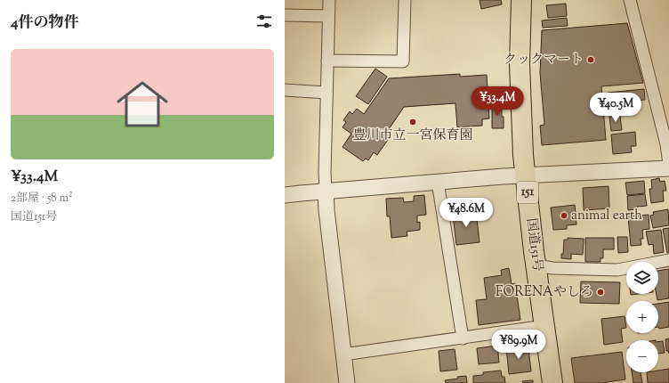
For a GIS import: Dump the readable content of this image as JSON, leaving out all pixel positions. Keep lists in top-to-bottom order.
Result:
{
  "streets": {
    "highway": ["151", "国道151号"]
  },
  "places": [
    "クックマート",
    "豊川市立一宮保育園",
    "animal earth",
    "FORENAやしろ"
  ],
  "page": {
    "heading": "4件の物件",
    "list": [
      {
        "name": "¥33.4M",
        "note": "2部屋 · 58 m² · 国道151号"
      }
    ],
    "price": [
      "¥33.4M",
      "¥40.5M",
      "¥48.6M",
      "¥89.9M"
    ],
    "map_buttons": ["+", "−"]
  }
}
